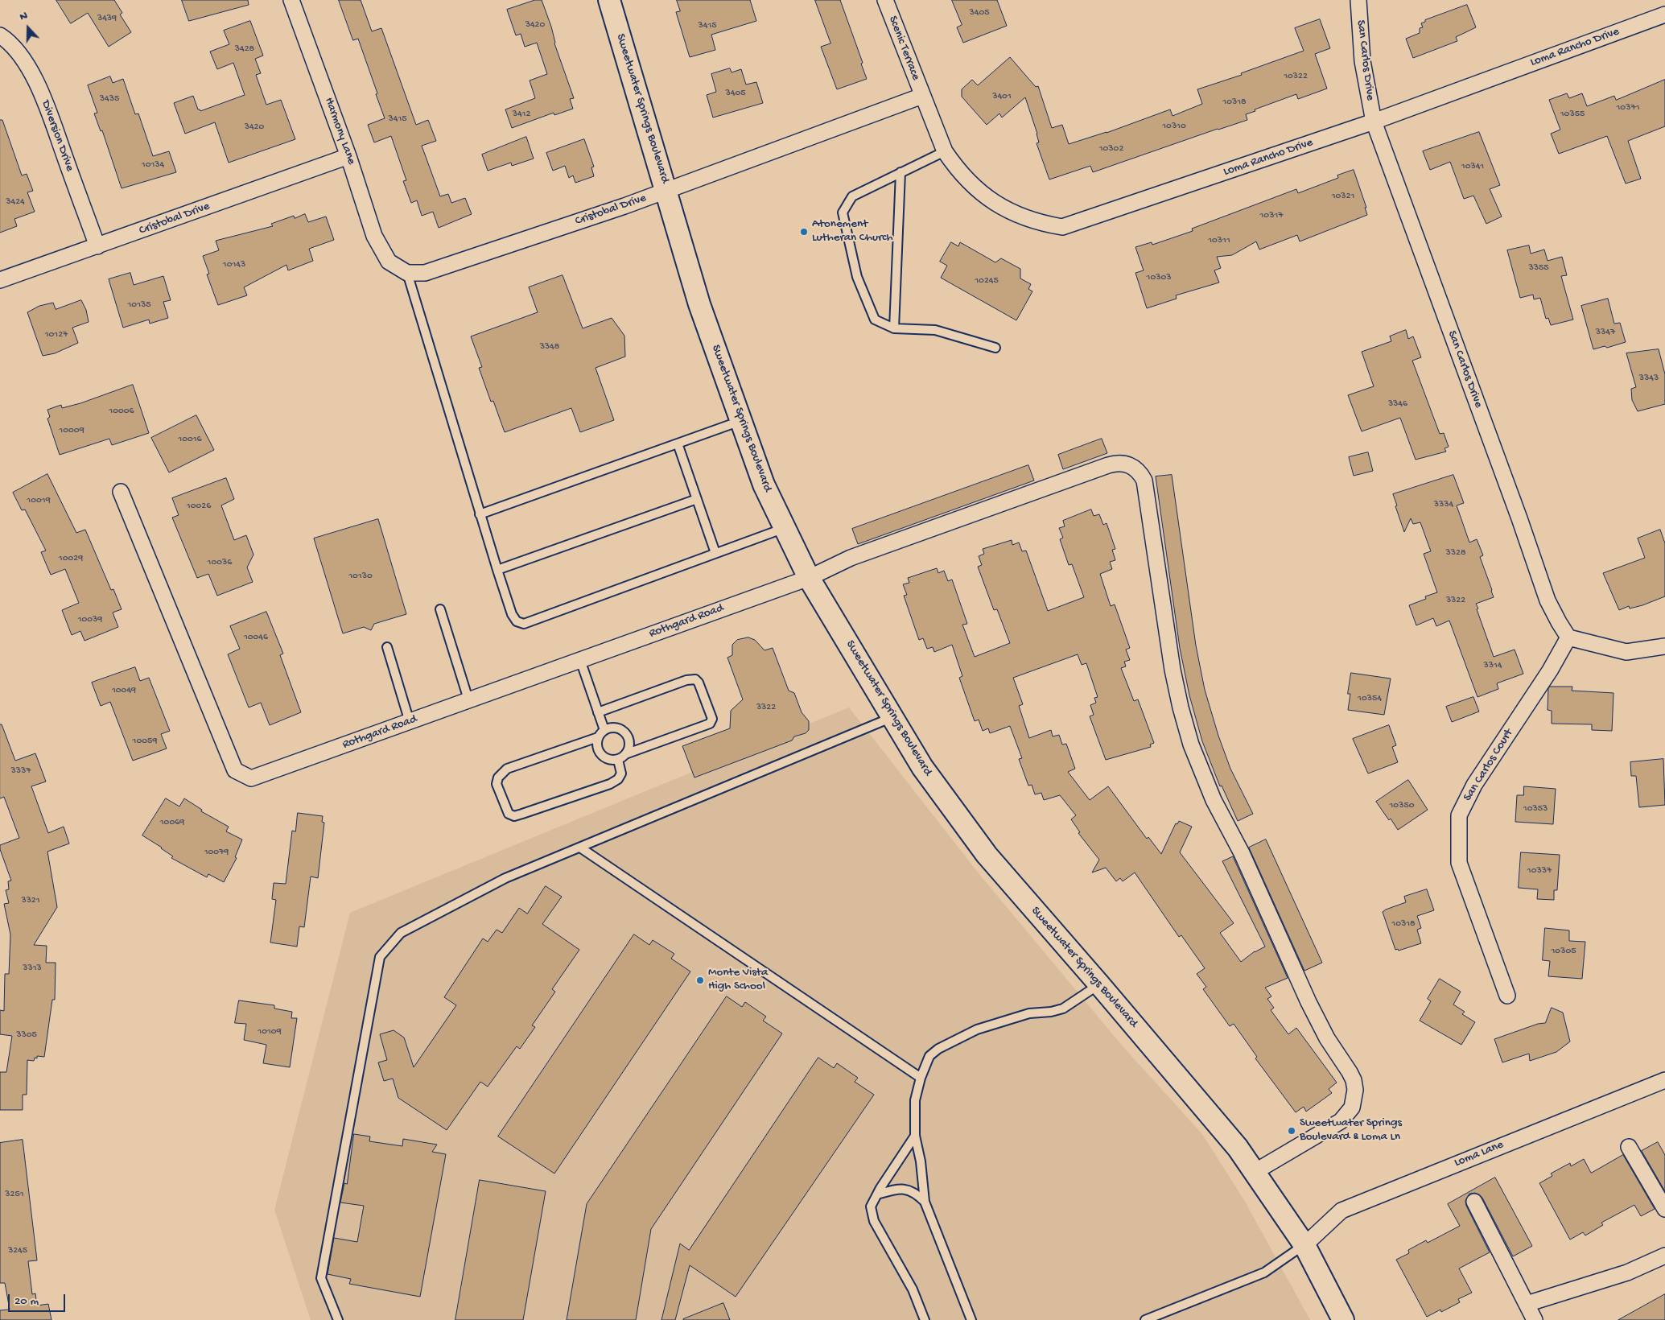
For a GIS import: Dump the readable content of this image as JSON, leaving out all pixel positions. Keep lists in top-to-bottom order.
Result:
{
  "streets": {
    "main road": ["Sweetwater Springs Boulevard"],
    "street": [
      "Loma Rancho Drive",
      "Scenic Terrace",
      "San Carlos Drive",
      "Harmony Lane",
      "Diversion Drive",
      "Cristobal Drive",
      "Rothgard Road",
      "San Carlos Court",
      "Loma Lane"
    ]
  },
  "crossings": [
    ["Loma Rancho Drive", "Scenic Terrace"],
    ["Loma Rancho Drive", "San Carlos Drive"],
    ["Loma Rancho Drive", "Cristobal Drive"],
    ["Scenic Terrace", "Cristobal Drive"],
    ["San Carlos Drive", "San Carlos Court"],
    ["Sweetwater Springs Boulevard", "Cristobal Drive"],
    ["Sweetwater Springs Boulevard", "Rothgard Road"],
    ["Sweetwater Springs Boulevard", "Loma Lane"],
    ["Harmony Lane", "Cristobal Drive"],
    ["Diversion Drive", "Cristobal Drive"]
  ],
  "places": ["Atonement Lutheran Church", "Monte Vista High School", "Sweetwater Springs Boulevard & Loma Ln"],
  "house_numbers": [
    "3405",
    "3439",
    "3420",
    "3415",
    "3428",
    "10322",
    "3405",
    "3401",
    "3435",
    "10318",
    "10371",
    "3412",
    "10355",
    "3415",
    "10310",
    "3420",
    "10302",
    "10134",
    "10341",
    "10321",
    "3424",
    "10317",
    "10311",
    "10143",
    "3355",
    "10303",
    "10245",
    "10135",
    "3347",
    "10127",
    "3348",
    "3343",
    "3346",
    "10006",
    "10009",
    "10016",
    "10019",
    "3334",
    "10026",
    "3328",
    "10029",
    "10036",
    "10130",
    "3322",
    "10039",
    "10046",
    "3314",
    "10049",
    "10354",
    "3322",
    "10059",
    "3337",
    "10350",
    "10353",
    "10069",
    "10079",
    "10337",
    "3321",
    "10318",
    "10305",
    "3313",
    "10109",
    "3305",
    "3251",
    "3245"
  ],
  "scale_bar": "20 m",
  "north": "top"
}
